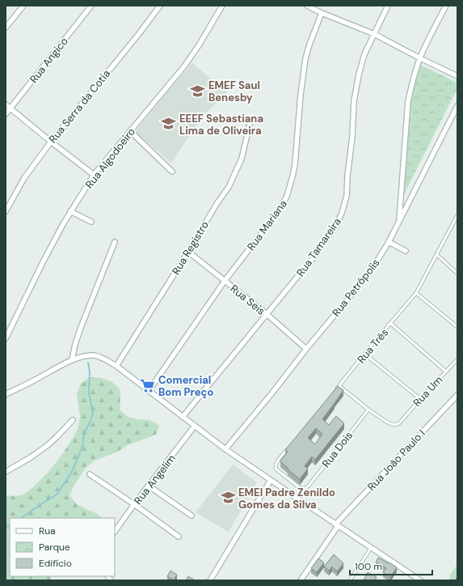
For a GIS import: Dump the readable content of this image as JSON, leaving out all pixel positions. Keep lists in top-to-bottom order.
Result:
{
  "streets": {
    "street": [
      "Rua Angico",
      "Rua Serra da Cotia",
      "Rua Algodoeiro",
      "Rua Mariana",
      "Rua Tamareira",
      "Rua Registro",
      "Rua Petrópolis",
      "Rua Seis",
      "Rua João Paulo I",
      "Rua Angelim"
    ],
    "lane": ["Rua Três", "Rua Um", "Rua Dois"]
  },
  "crossings": [
    ["Rua Mariana", "Rua Seis"],
    ["Rua Tamareira", "Rua Seis"],
    ["Rua Registro", "Rua Seis"],
    ["Rua Petrópolis", "Rua Seis"],
    ["Rua Um", "Rua Dois"]
  ],
  "places": {
    "school or university": ["EMEF Saul Benesby", "EEEF Sebastiana Lima de Oliveira", "EMEI Padre Zenildo Gomes da Silva"],
    "supermarket": ["Comercial Bom Preço"]
  },
  "legend": ["Rua", "Parque", "Edifício"],
  "scale_bar": "100 m"
}
